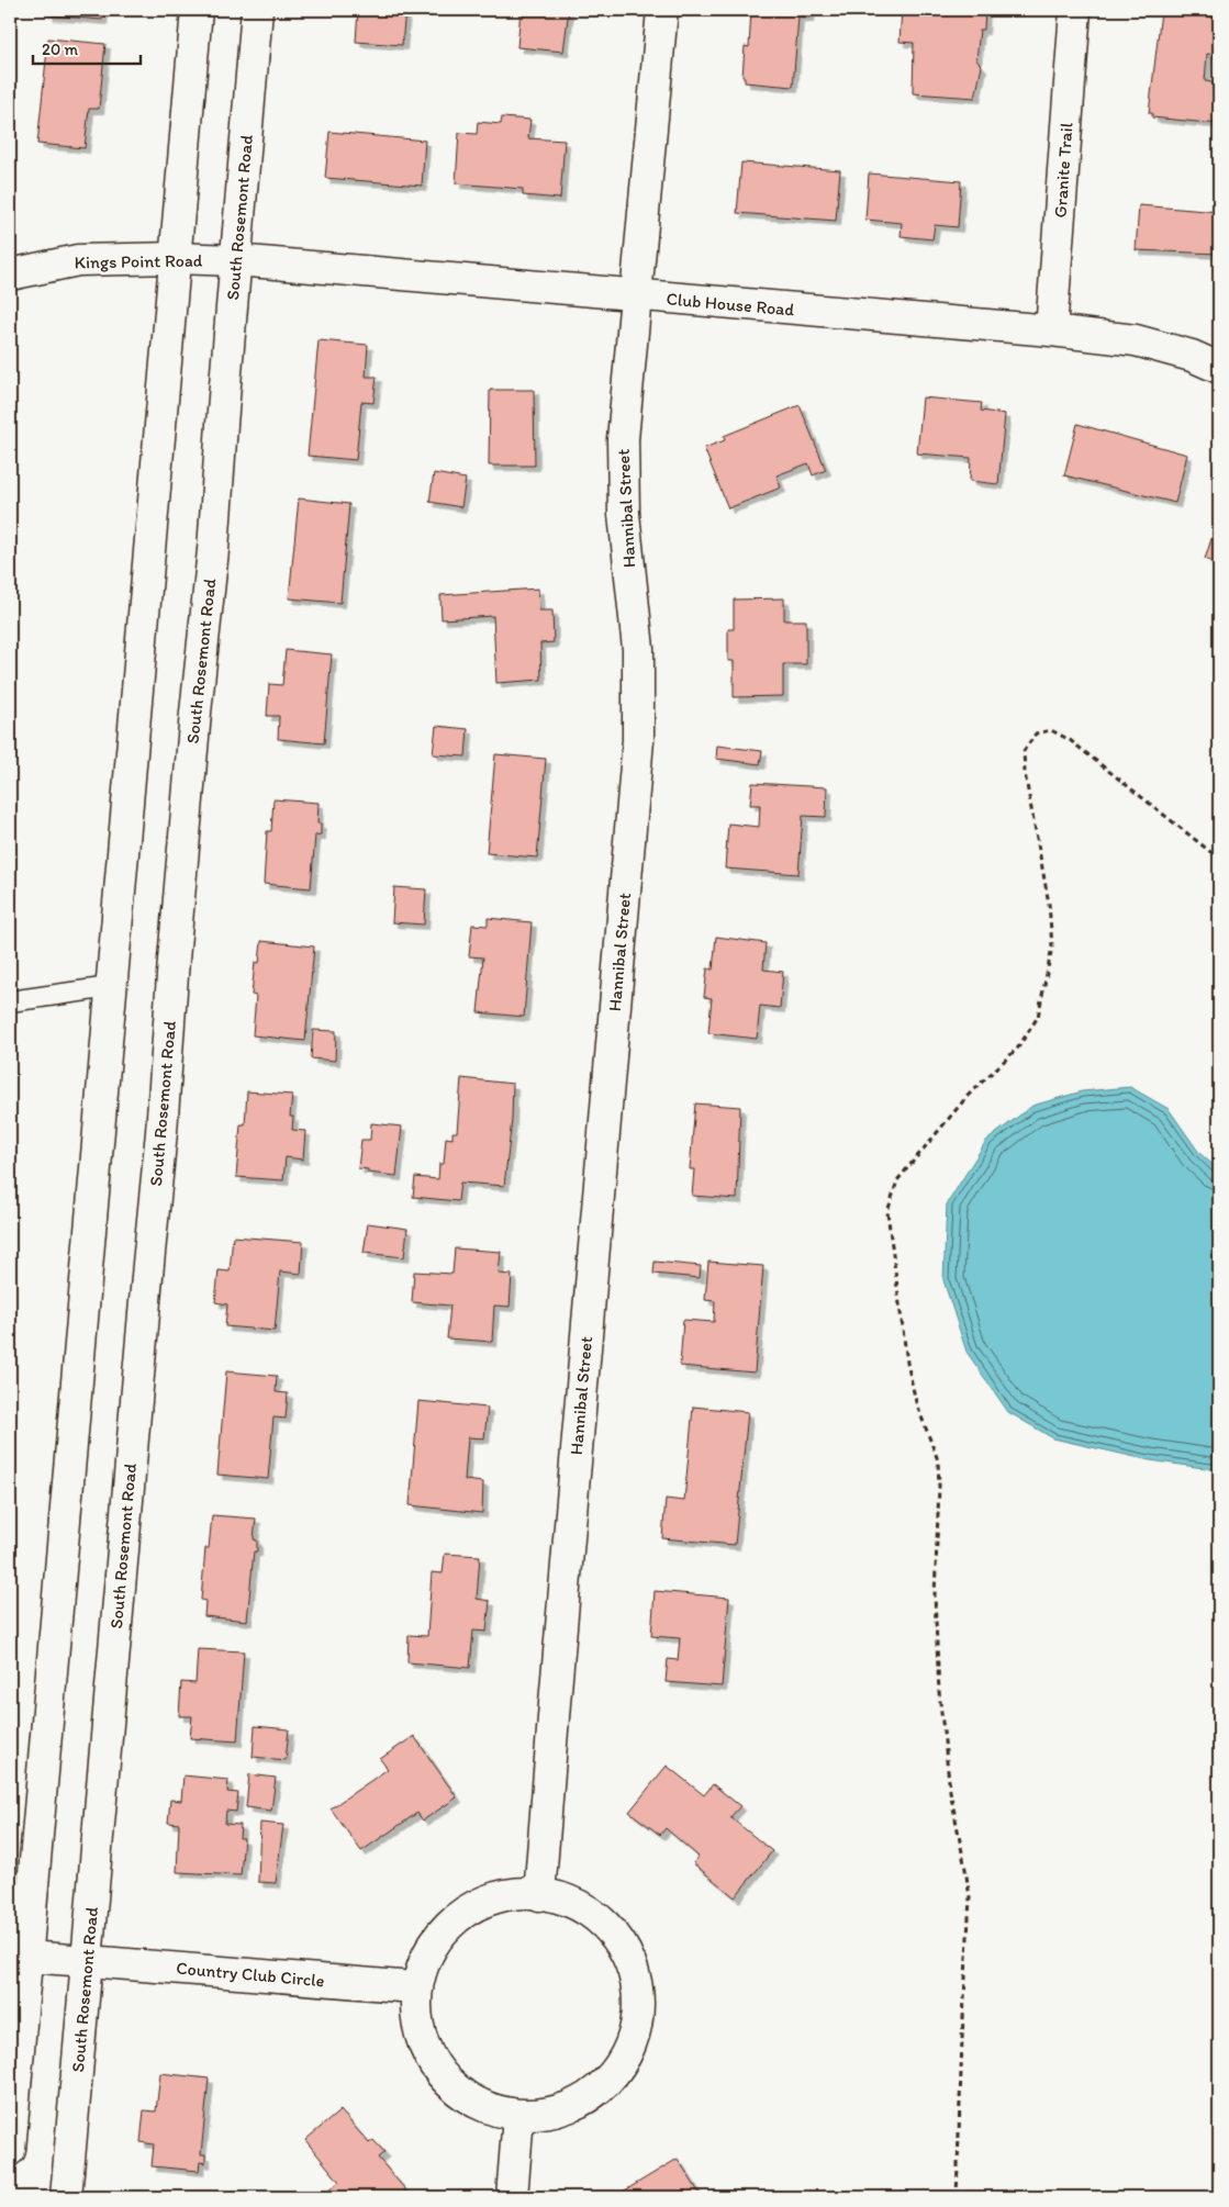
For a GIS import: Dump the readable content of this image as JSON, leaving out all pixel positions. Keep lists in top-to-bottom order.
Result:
{
  "streets": {
    "street": [
      "Granite Trail",
      "South Rosemont Road",
      "Kings Point Road",
      "Club House Road",
      "Hannibal Street",
      "Country Club Circle"
    ]
  },
  "crossings": [
    ["Granite Trail", "Club House Road"],
    ["South Rosemont Road", "Kings Point Road"],
    ["South Rosemont Road", "Club House Road"],
    ["South Rosemont Road", "Country Club Circle"],
    ["Kings Point Road", "Club House Road"],
    ["Club House Road", "Hannibal Street"]
  ],
  "scale_bar": "20 m"
}
